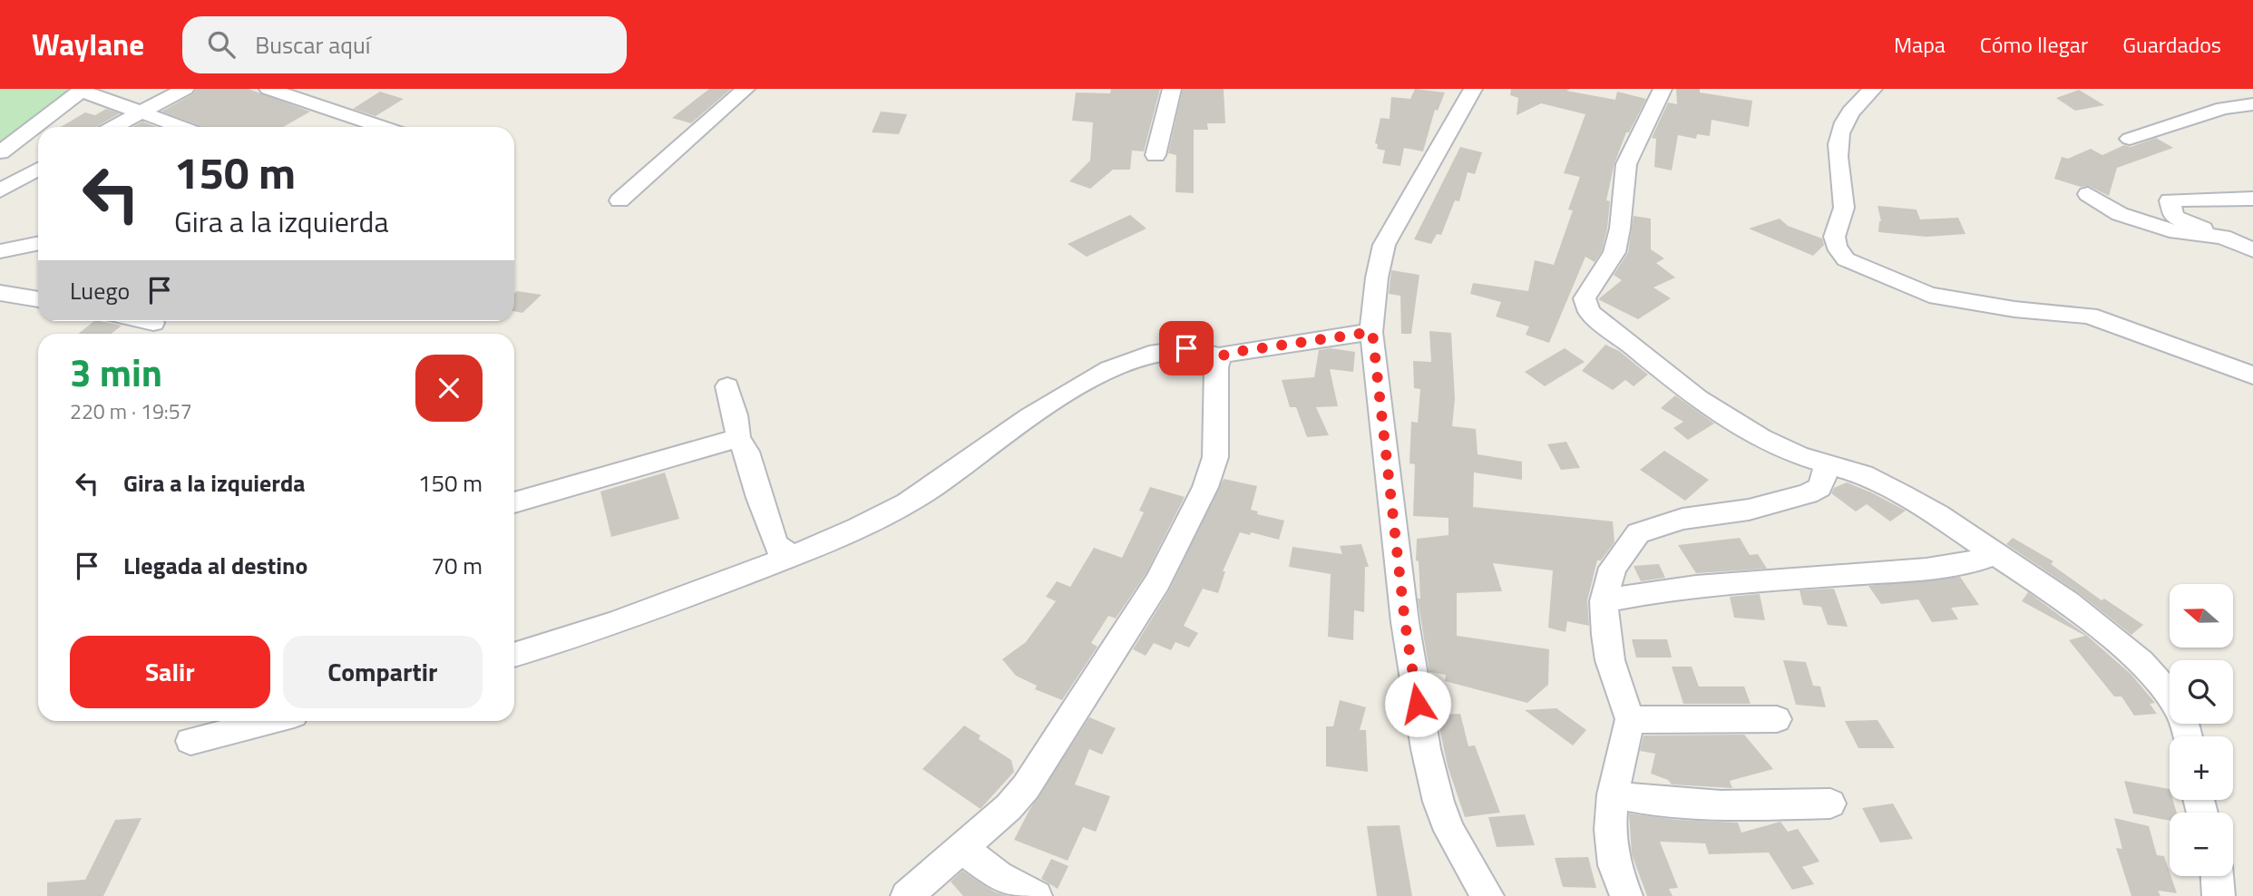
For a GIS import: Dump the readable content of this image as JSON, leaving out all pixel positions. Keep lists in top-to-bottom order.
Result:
{
  "north": "left",
  "page": {
    "header": "Waylane",
    "search": "Buscar aquí",
    "nav": ["Mapa", "Cómo llegar", "Guardados"],
    "turn": ["150 m", "Gira a la izquierda"],
    "then": "Luego",
    "heading": ["3 min", "220 m · 19:57"],
    "list": [
      {
        "name": "Gira a la izquierda",
        "value": "150 m"
      },
      {
        "name": "Llegada al destino",
        "value": "70 m"
      }
    ],
    "map_buttons": ["+", "−"],
    "buttons": ["Salir", "Compartir"]
  }
}
